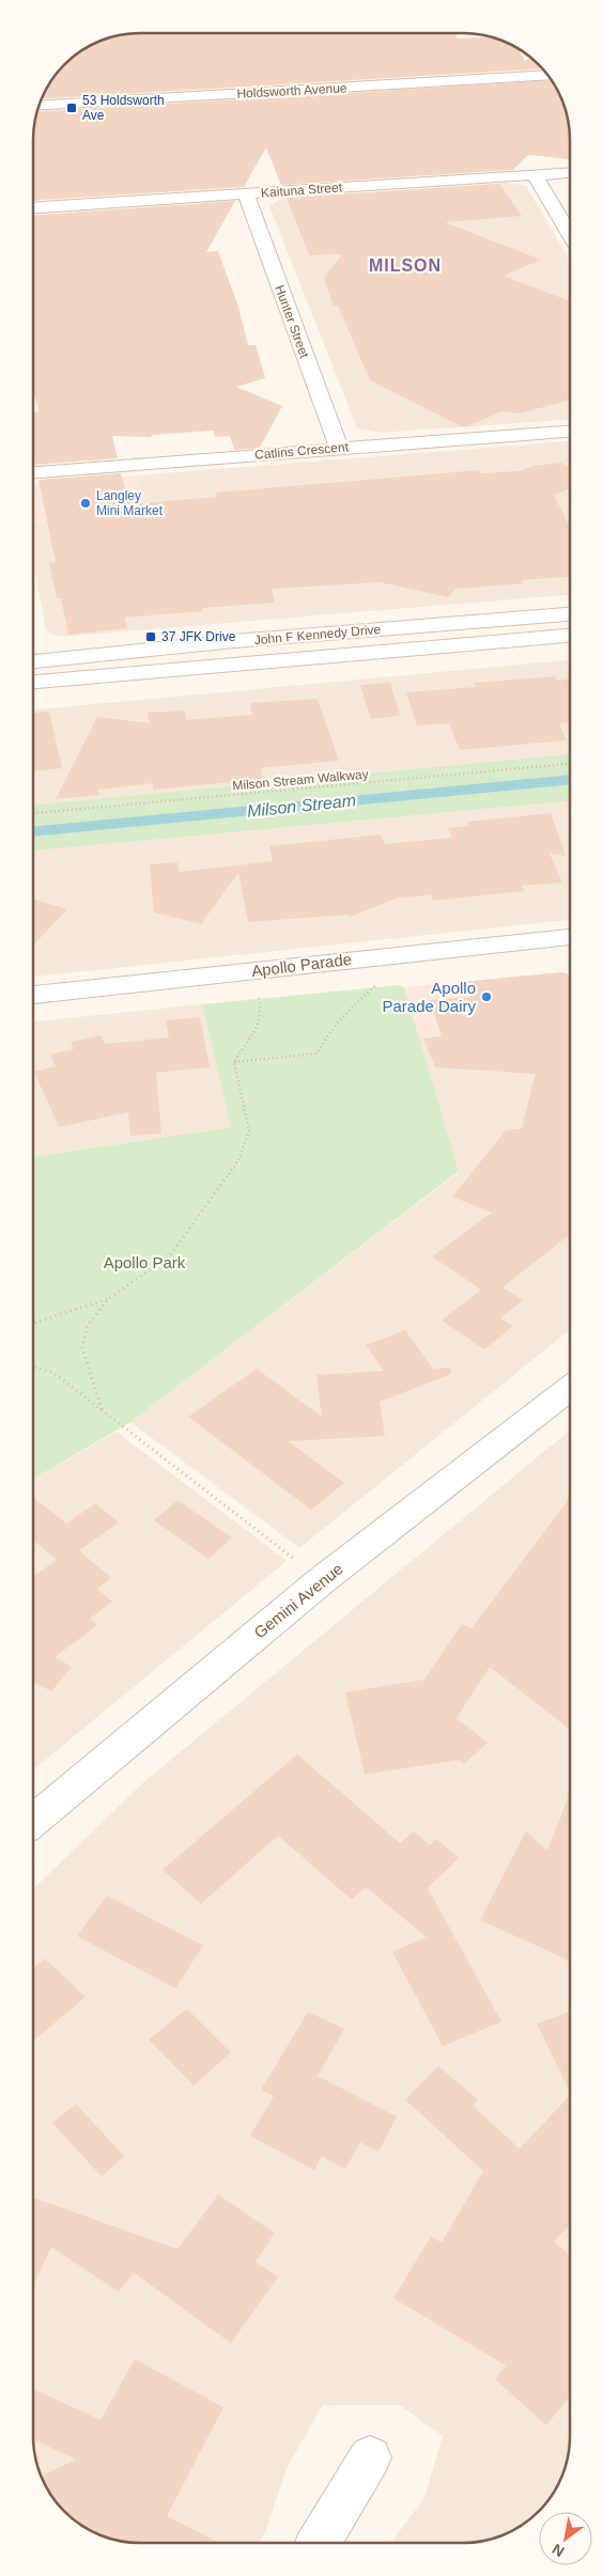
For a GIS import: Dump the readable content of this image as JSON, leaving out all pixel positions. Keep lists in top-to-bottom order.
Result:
{
  "streets": {
    "street": [
      "Holdsworth Avenue",
      "Kaituna Street",
      "Hunter Street",
      "Catlins Crescent",
      "John F Kennedy Drive",
      "Apollo Parade",
      "Gemini Avenue"
    ],
    "path": ["Milson Stream Walkway"]
  },
  "crossings": [
    ["Kaituna Street", "Hunter Street"],
    ["Hunter Street", "Catlins Crescent"]
  ],
  "districts": ["MILSON"],
  "water": ["Milson Stream"],
  "parks": ["Apollo Park"],
  "places": {
    "transit": ["53 Holdsworth Ave", "37 JFK Drive"],
    "other": ["Langley Mini Market", "Apollo Parade Dairy"]
  },
  "north": "bottom left"
}
